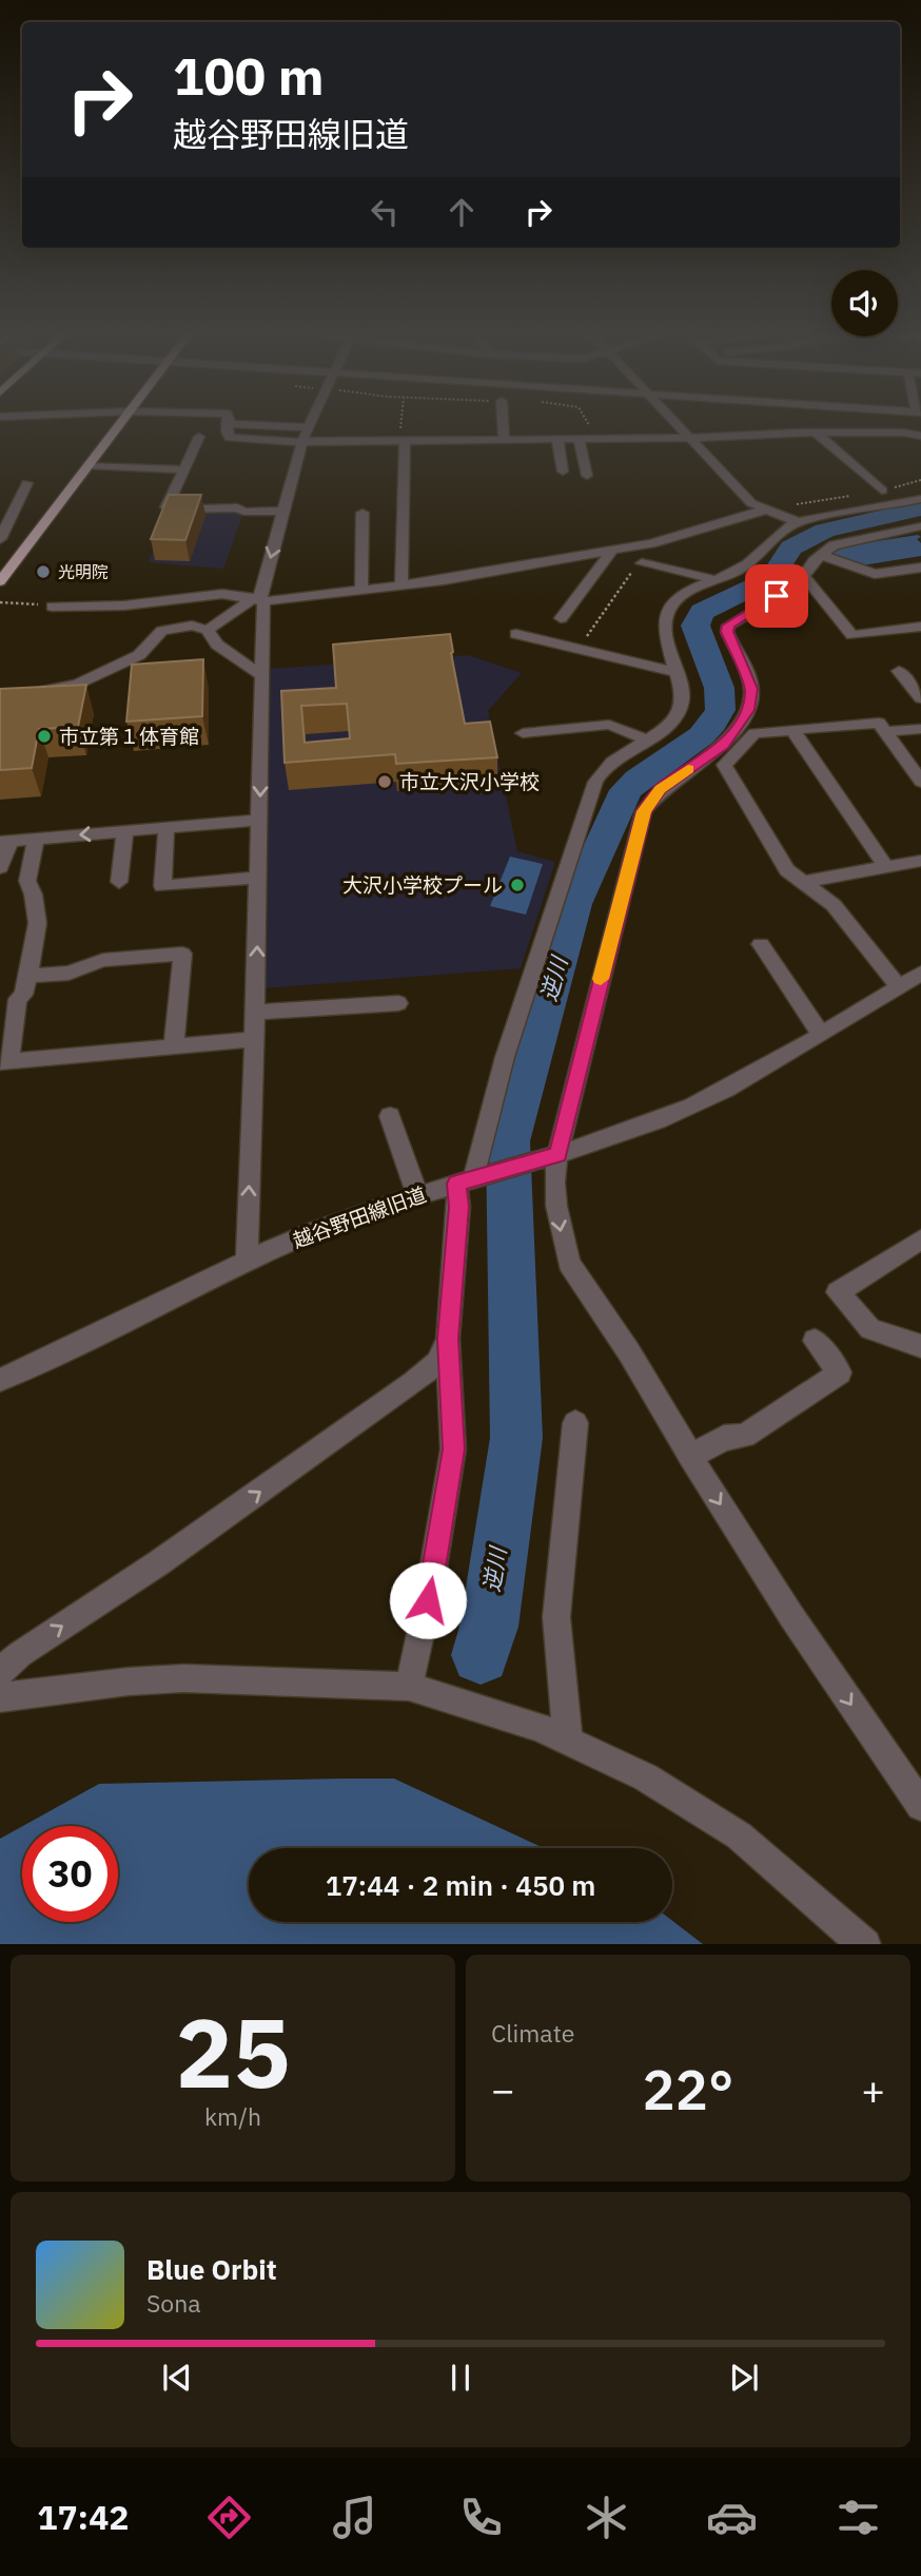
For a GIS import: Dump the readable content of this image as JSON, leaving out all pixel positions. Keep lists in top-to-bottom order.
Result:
{
  "streets": {
    "street": ["越谷野田線旧道"]
  },
  "water": ["逆川"],
  "places": [
    "光明院",
    "市立第１体育館",
    "市立大沢小学校",
    "大沢小学校プール"
  ],
  "page": {
    "turn": ["100 m", "越谷野田線旧道"],
    "limit": "30",
    "trip": "17:44 · 2 min · 450 m",
    "tile": [
      ["25", "km/h"],
      "Climate"
    ],
    "heat": ["−", "22°", "+"],
    "song": ["Blue Orbit", "Sona"],
    "tabs": "17:42"
  }
}
